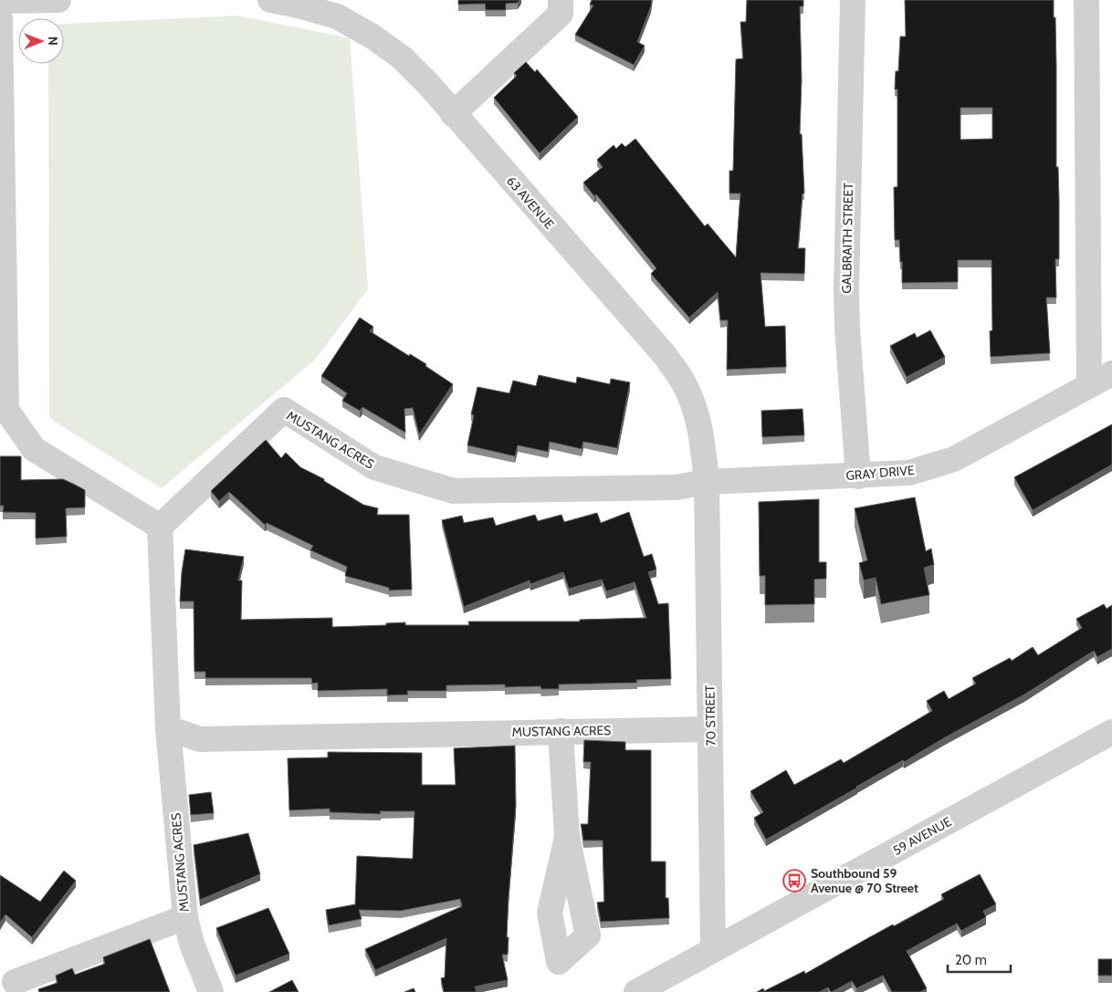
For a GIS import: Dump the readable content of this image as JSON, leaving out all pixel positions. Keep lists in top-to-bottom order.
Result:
{
  "streets": {
    "street": [
      "63 AVENUE",
      "GALBRAITH STREET",
      "MUSTANG ACRES",
      "GRAY DRIVE",
      "70 STREET",
      "59 AVENUE"
    ]
  },
  "crossings": [
    ["63 AVENUE", "MUSTANG ACRES"],
    ["63 AVENUE", "GRAY DRIVE"],
    ["63 AVENUE", "70 STREET"],
    ["GALBRAITH STREET", "GRAY DRIVE"],
    ["MUSTANG ACRES", "GRAY DRIVE"],
    ["MUSTANG ACRES", "70 STREET"],
    ["GRAY DRIVE", "70 STREET"],
    ["70 STREET", "59 AVENUE"]
  ],
  "places": {
    "bus stop": ["Southbound 59 Avenue @ 70 Street"]
  },
  "scale_bar": "20 m",
  "north": "right"
}
